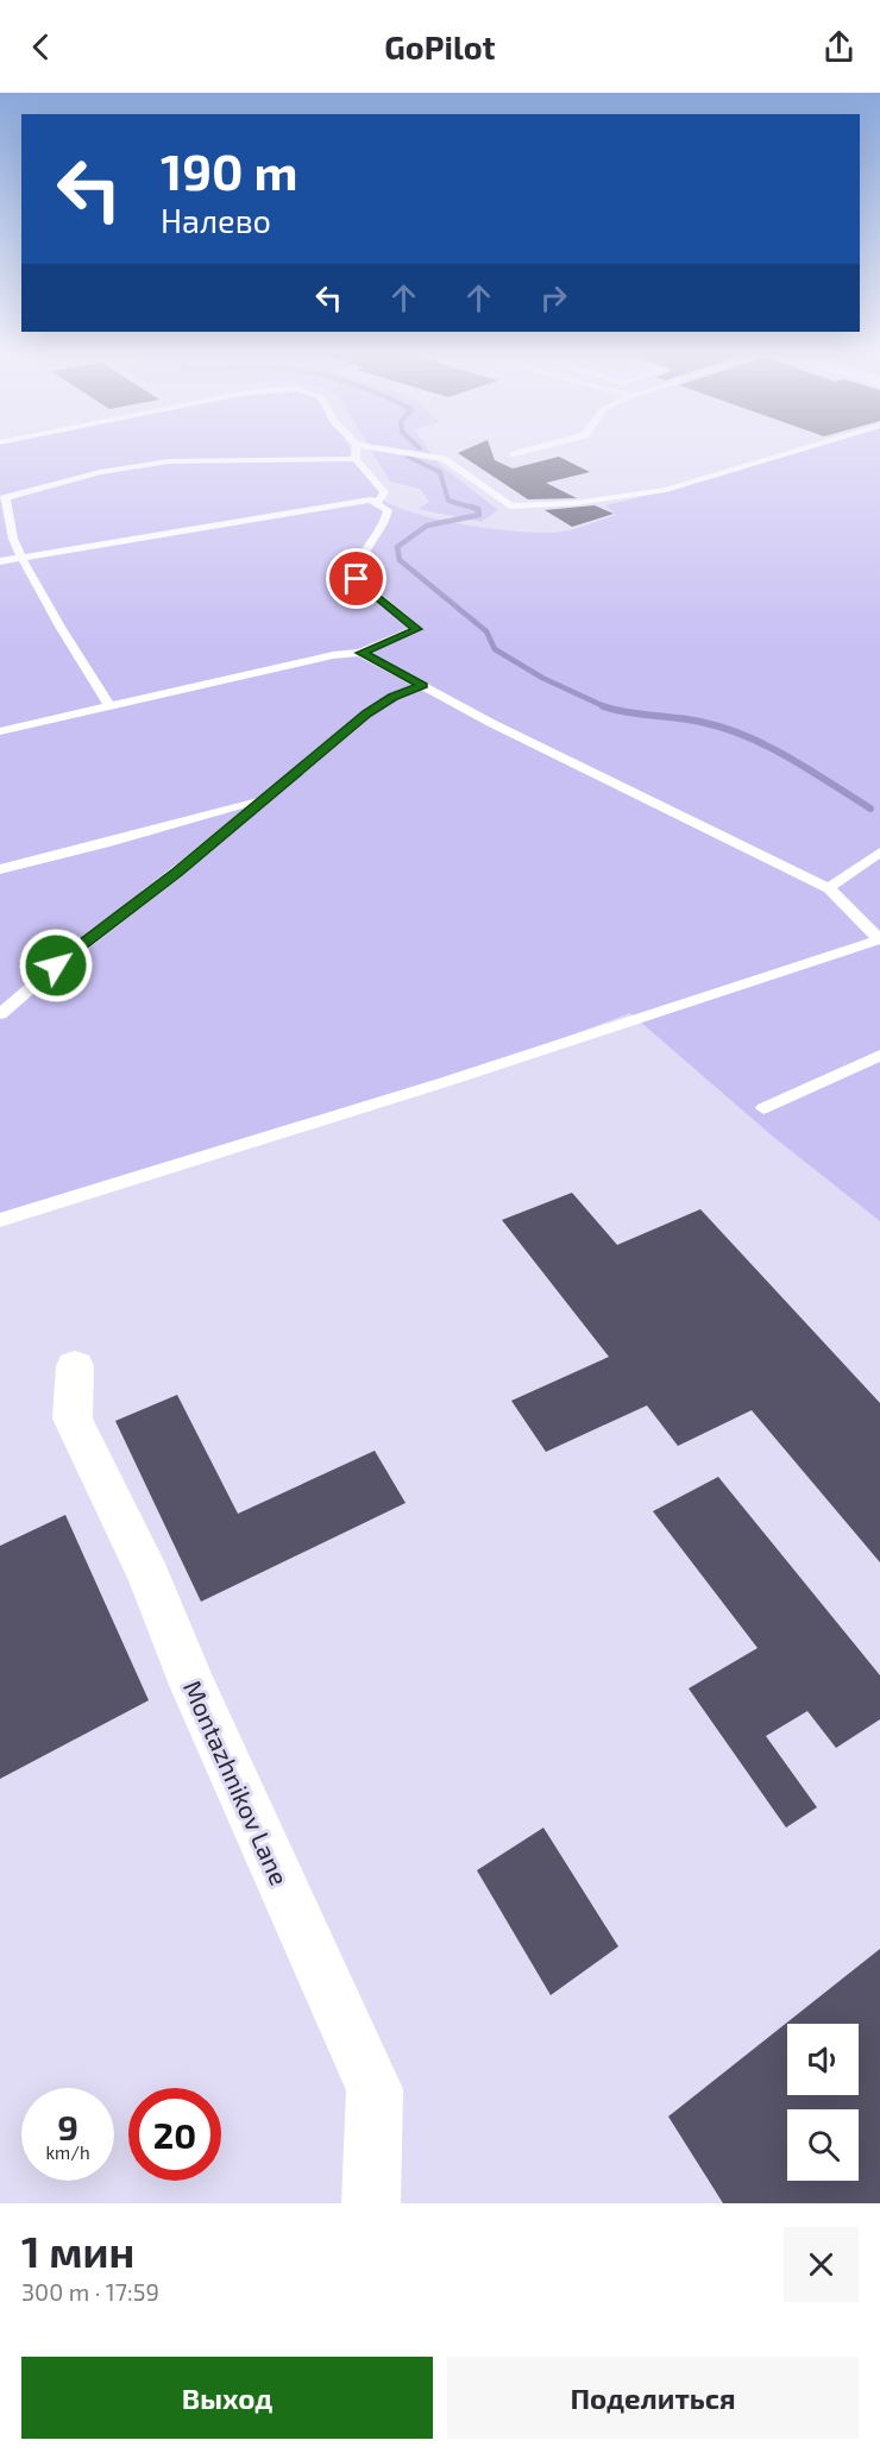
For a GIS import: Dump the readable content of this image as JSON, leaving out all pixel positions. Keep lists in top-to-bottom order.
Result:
{
  "streets": {
    "street": ["Montazhnikov Lane"]
  },
  "page": {
    "header": "GoPilot",
    "turn": ["190 m", "Налево"],
    "speed": "9 km/h",
    "limit": "20",
    "heading": ["1 мин", "300 m · 17:59"],
    "buttons": ["Выход", "Поделиться"]
  }
}
